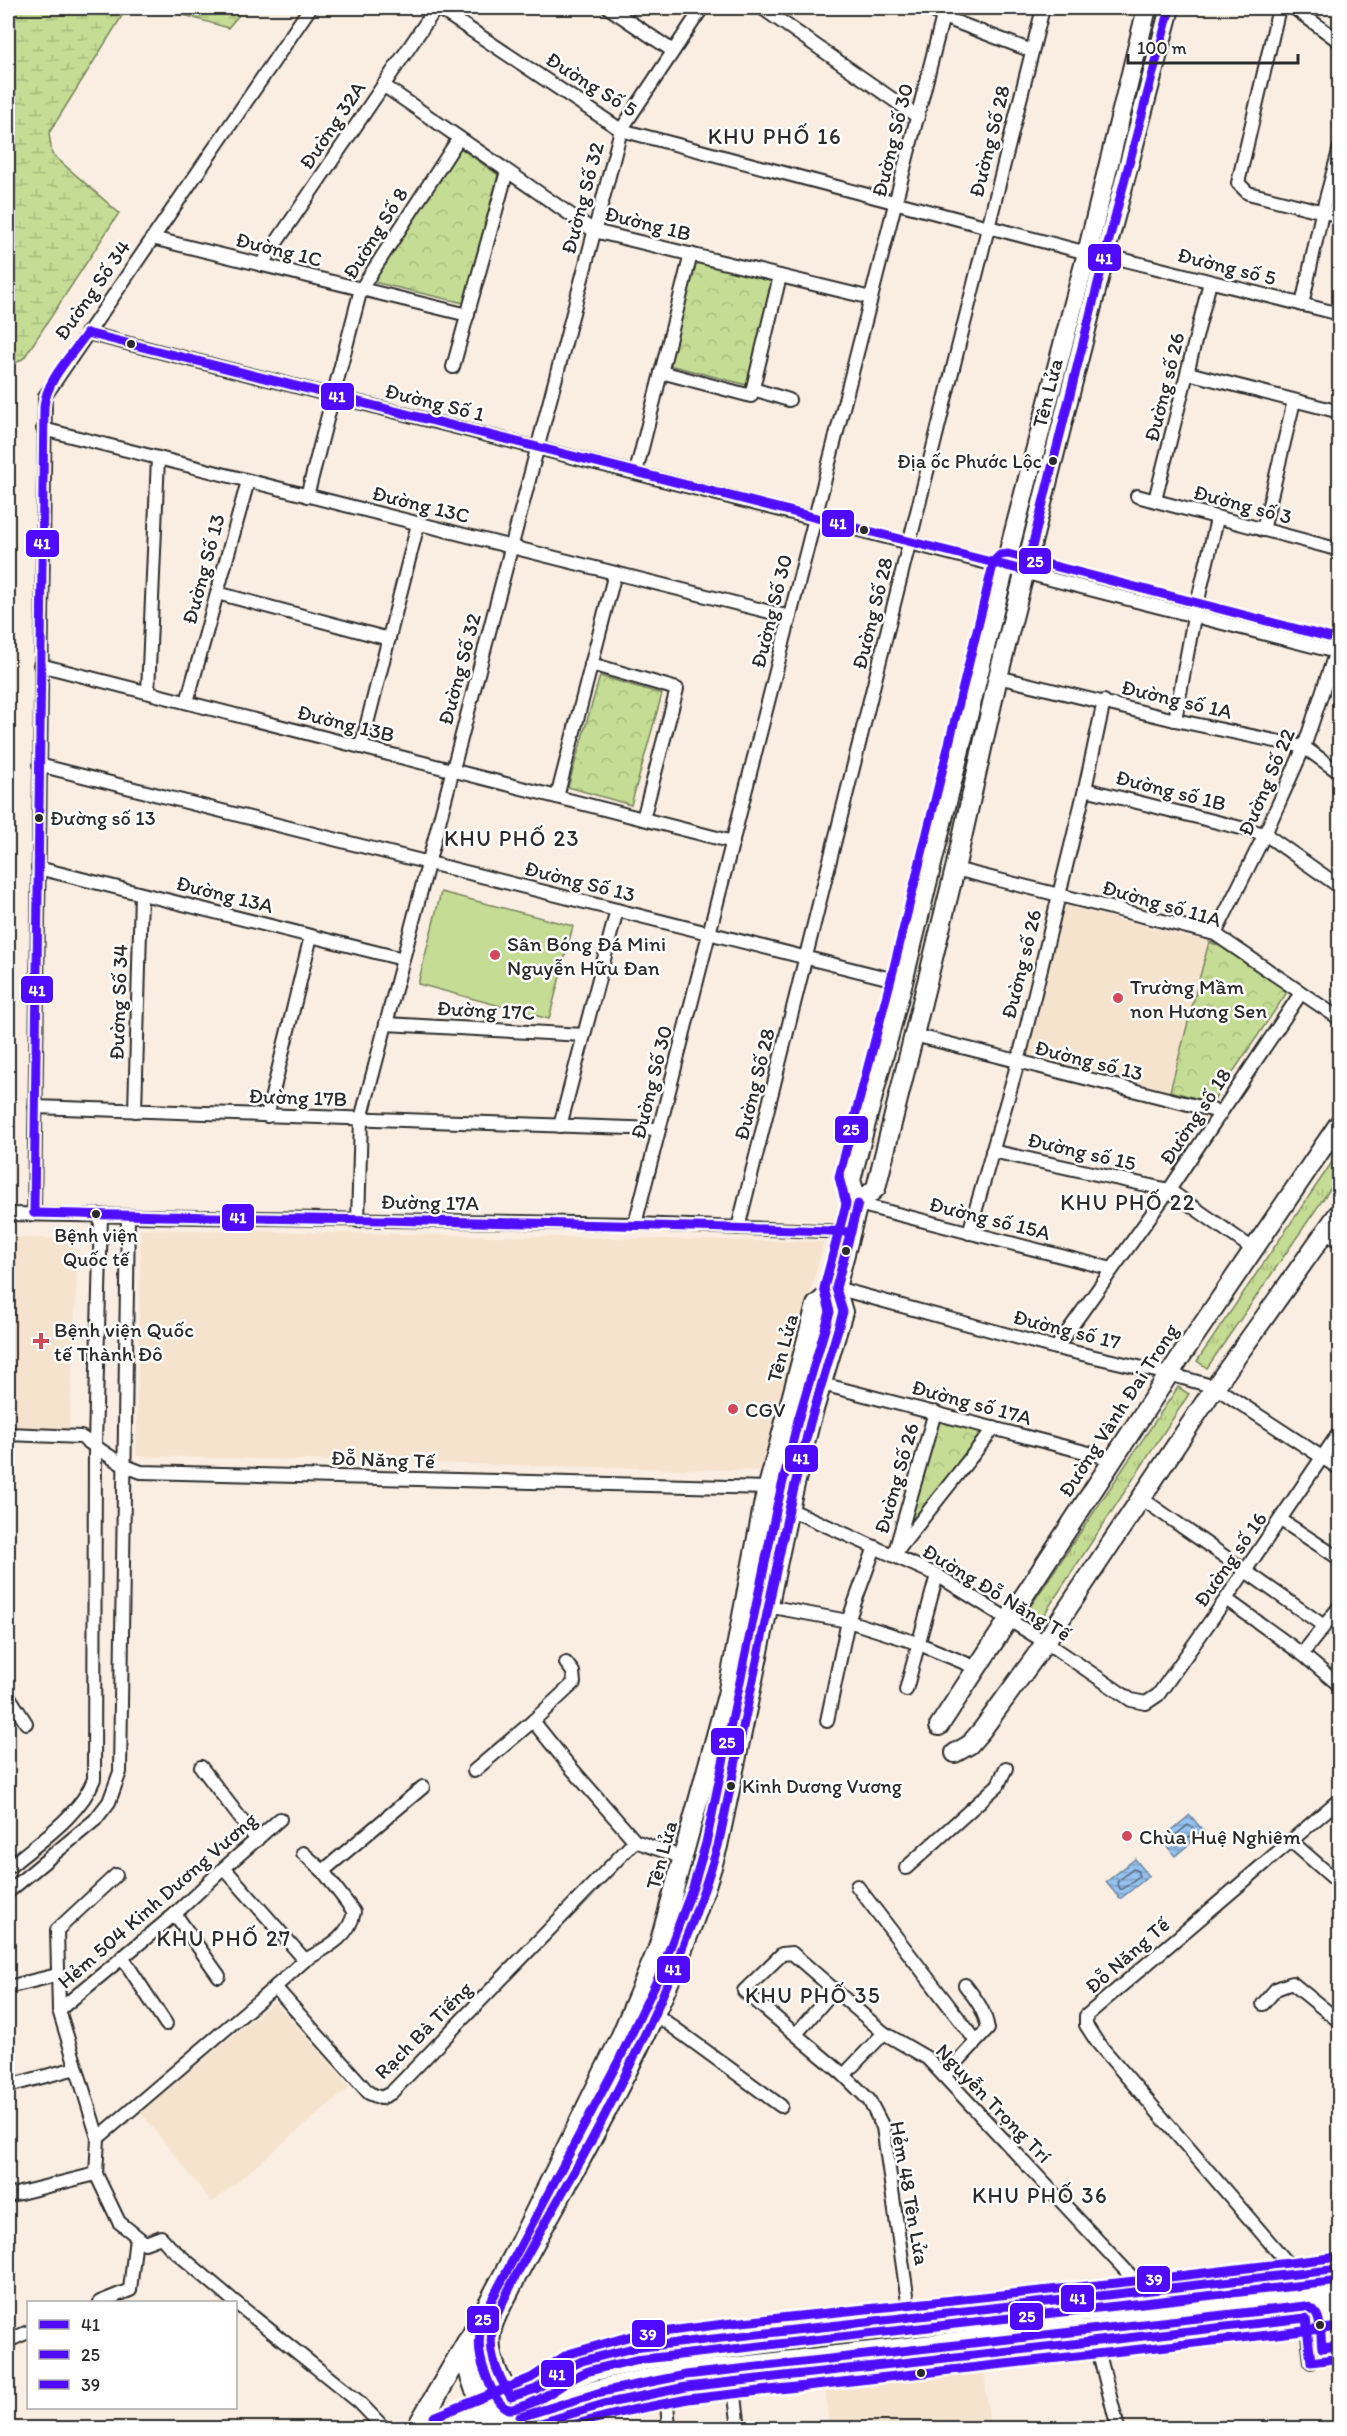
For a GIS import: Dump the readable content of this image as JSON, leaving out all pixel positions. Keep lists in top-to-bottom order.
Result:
{
  "streets": {
    "main road": ["Tên Lửa", "Đường Vành Đai Trong"],
    "street": [
      "Đường Số 5",
      "Đường 32A",
      "Đường Số 30",
      "Đường Số 28",
      "Đường Số 32",
      "Đường 1B",
      "Đường Số 8",
      "Đường 1C",
      "Đường số 5",
      "Đường Số 34",
      "Đường số 26",
      "Đường Số 1",
      "Đường 13C",
      "Đường số 3",
      "Đường Số 13",
      "Đường số 1A",
      "Đường 13B",
      "Đường Số 22",
      "Đường số 1B",
      "Đường 13A",
      "Đường số 11A",
      "Đường 17C",
      "Đường số 13",
      "Đường 17B",
      "Đường số 18",
      "Đường số 15",
      "Đường 17A",
      "Đường số 15A",
      "Đường số 17",
      "Đường số 17A",
      "Đỗ Năng Tế",
      "Đường Số 26",
      "Đường số 16",
      "Đường Đỗ Năng Tế",
      "Hẻm 504 Kinh Dương Vương",
      "Rạch Bà Tiếng",
      "Nguyễn Trọng Trí",
      "Hẻm 48 Tên Lửa"
    ]
  },
  "crossings": [
    ["Đường Số 5", "Đường 32A"],
    ["Đường Số 5", "Đường Số 30"],
    ["Đường Số 5", "Đường Số 28"],
    ["Đường Số 5", "Đường Số 32"],
    ["Đường Số 5", "Đường số 5"],
    ["Đường Số 5", "Tên Lửa"],
    ["Đường 32A", "Đường 1B"],
    ["Đường 32A", "Đường 1C"],
    ["Đường Số 30", "Đường 1B"],
    ["Đường Số 30", "Đường Số 1"],
    ["Đường Số 30", "Đường 13C"],
    ["Đường Số 30", "Đường Số 13"],
    ["Đường Số 30", "Đường 13B"],
    ["Đường Số 30", "Đường 17B"],
    ["Đường Số 30", "Đường 17A"],
    ["Đường Số 28", "Đường Số 1"],
    ["Đường Số 28", "Đường Số 13"],
    ["Đường Số 28", "Đường 17A"],
    ["Đường Số 32", "Đường 1B"],
    ["Đường Số 32", "Đường Số 1"],
    ["Đường Số 32", "Đường 13C"],
    ["Đường Số 32", "Đường Số 13"],
    ["Đường Số 32", "Đường 13B"],
    ["Đường Số 32", "Đường 13A"],
    ["Đường Số 32", "Đường 17C"],
    ["Đường Số 32", "Đường 17B"],
    ["Đường Số 32", "Đường 17A"],
    ["Đường 1B", "Đường Số 8"],
    ["Đường Số 8", "Đường 1C"],
    ["Đường Số 8", "Đường Số 1"],
    ["Đường Số 8", "Đường 13C"],
    ["Đường 1C", "Đường Số 34"],
    ["Đường số 5", "Đường số 26"],
    ["Đường số 5", "Tên Lửa"],
    ["Đường Số 34", "Đường Số 1"],
    ["Đường Số 34", "Đường 13C"],
    ["Đường Số 34", "Đường Số 13"],
    ["Đường Số 34", "Đường 13B"],
    ["Đường Số 34", "Đường 13A"],
    ["Đường Số 34", "Đường 17B"],
    ["Đường Số 34", "Đường 17A"],
    ["Đường số 26", "Đường số 3"],
    ["Đường số 26", "Đường số 1A"],
    ["Đường số 26", "Đường số 1B"],
    ["Đường số 26", "Đường số 11A"],
    ["Đường số 26", "Đường số 13"],
    ["Đường số 26", "Đường số 15"],
    ["Đường số 26", "Đường số 15A"],
    ["Tên Lửa", "Đường Số 1"],
    ["Tên Lửa", "Đường Số 13"],
    ["Tên Lửa", "Đường số 1A"],
    ["Tên Lửa", "Đường số 11A"],
    ["Tên Lửa", "Đường số 13"],
    ["Tên Lửa", "Đường 17A"],
    ["Tên Lửa", "Đường số 15A"],
    ["Tên Lửa", "Đường số 17"],
    ["Tên Lửa", "Đường số 17A"],
    ["Tên Lửa", "Đỗ Năng Tế"],
    ["Tên Lửa", "Đường Đỗ Năng Tế"],
    ["Đường 13C", "Đường Số 13"],
    ["Đường Số 13", "Đường 13B"],
    ["Đường số 1A", "Đường Số 22"],
    ["Đường Số 22", "Đường số 1B"],
    ["Đường Số 22", "Đường số 11A"],
    ["Đường số 11A", "Đường số 18"],
    ["Đường số 13", "Đường số 18"],
    ["Đường số 18", "Đường số 15"],
    ["Đường số 18", "Đường số 15A"],
    ["Đường số 18", "Đường số 17"],
    ["Đường số 15", "Đường Vành Đai Trong"],
    ["Đường số 17", "Đường Vành Đai Trong"],
    ["Đường số 17", "Đường số 16"],
    ["Đường số 17A", "Đường Vành Đai Trong"],
    ["Đường số 17A", "Đường Số 26"],
    ["Đường Vành Đai Trong", "Đường Đỗ Năng Tế"],
    ["Đường Số 26", "Đường Đỗ Năng Tế"],
    ["Đường số 16", "Đường Đỗ Năng Tế"],
    ["Nguyễn Trọng Trí", "Hẻm 48 Tên Lửa"]
  ],
  "districts": [
    "KHU PHỐ 16",
    "KHU PHỐ 23",
    "KHU PHỐ 22",
    "KHU PHỐ 27",
    "KHU PHỐ 35",
    "KHU PHỐ 36"
  ],
  "places": {
    "other": [
      "Địa ốc Phước Lộc",
      "Đường số 13",
      "Sân Bóng Đá Mini Nguyễn Hữu Đan",
      "Trường Mầm non Hương Sen",
      "Bệnh viện Quốc tế",
      "CGV",
      "Kinh Dương Vương",
      "Chùa Huệ Nghiêm"
    ],
    "health": ["Bệnh viện Quốc tế Thành Đô"]
  },
  "lines": ["transit line 41", "transit line 25", "transit line 39"],
  "legend": ["41", "25", "39"],
  "scale_bar": "100 m"
}
